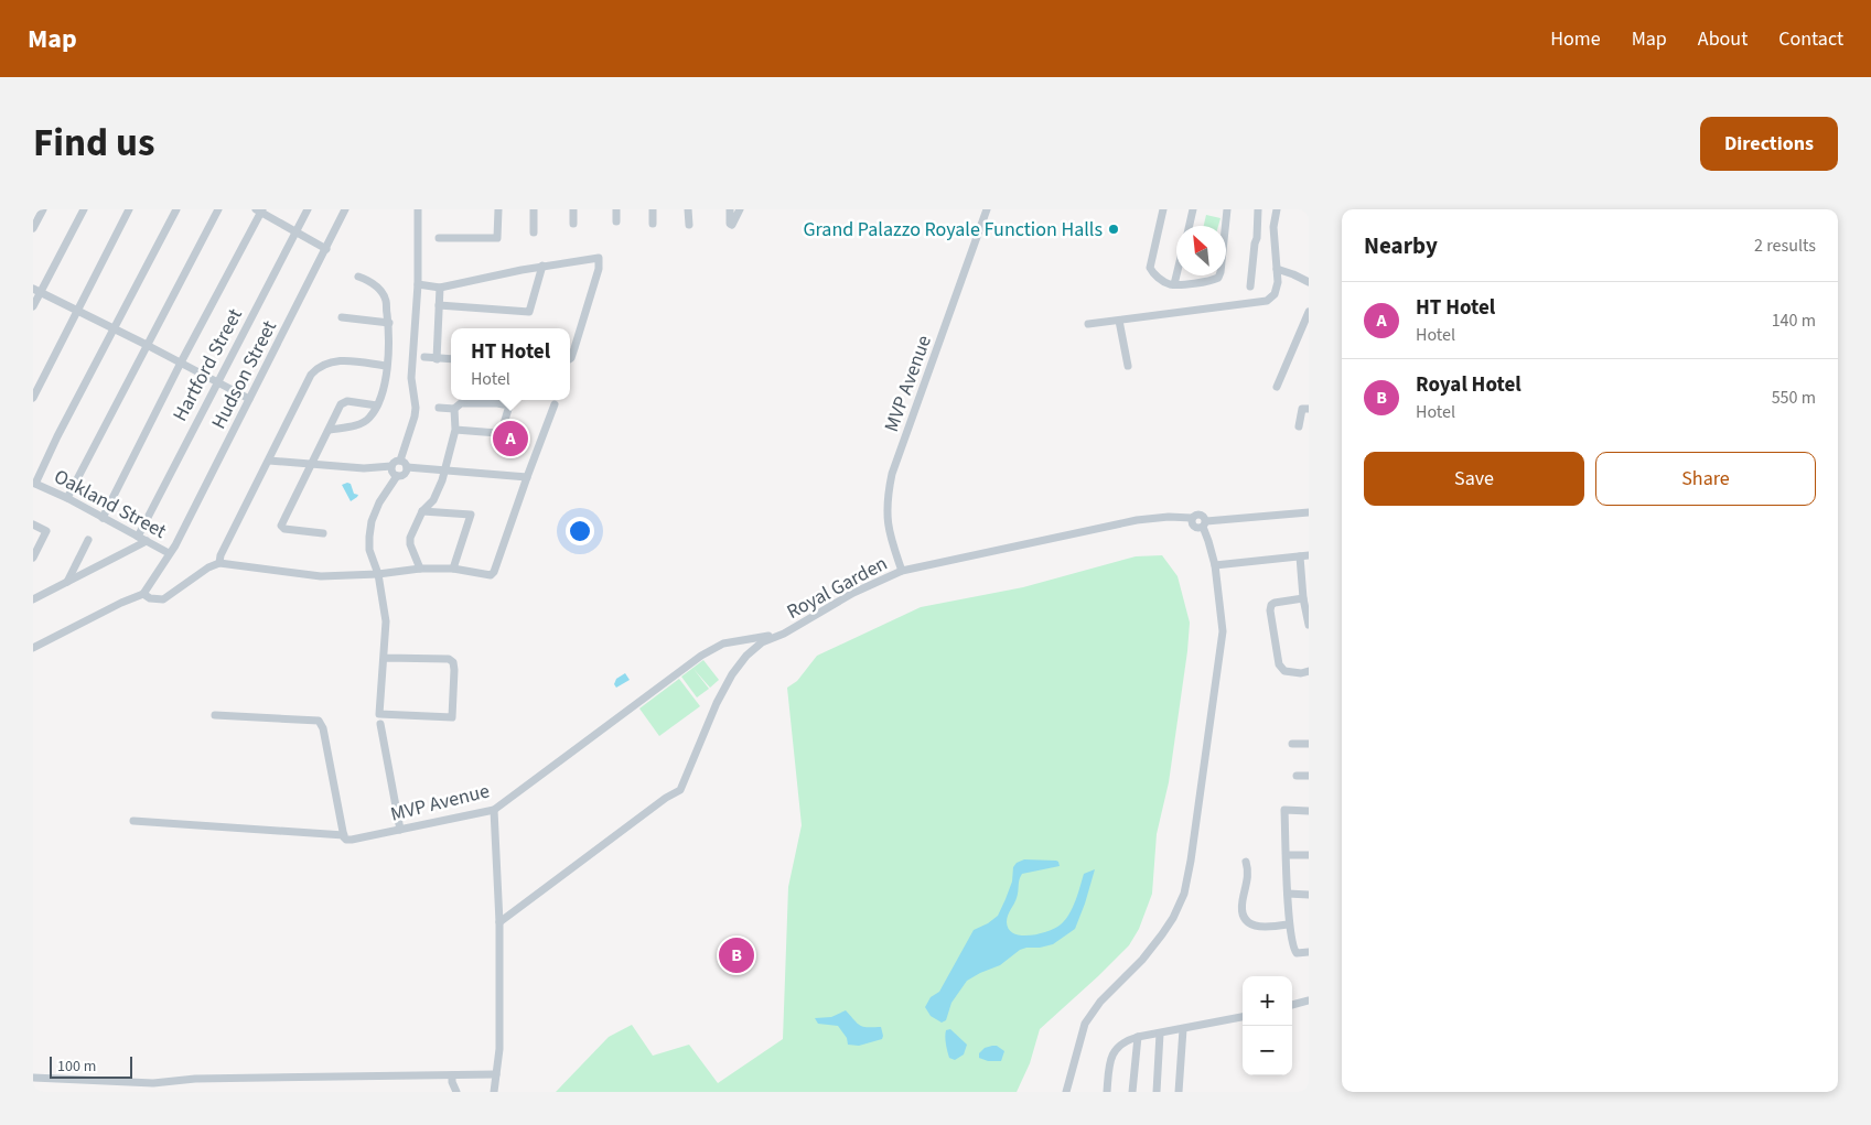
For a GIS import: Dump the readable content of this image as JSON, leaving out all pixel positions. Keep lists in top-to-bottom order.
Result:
{
  "streets": {
    "street": [
      "Hartford Street",
      "Hudson Street",
      "MVP Avenue",
      "Oakland Street",
      "Royal Garden"
    ]
  },
  "crossings": [
    ["Hartford Street", "Oakland Street"],
    ["Hudson Street", "Oakland Street"],
    ["MVP Avenue", "Royal Garden"]
  ],
  "places": ["Grand Palazzo Royale Function Halls"],
  "scale_bar": "100 m",
  "north": "top left",
  "page": {
    "header": "Map",
    "nav": [
      "Home",
      "Map",
      "About",
      "Contact"
    ],
    "title": "Find us",
    "buttons": [
      "Directions",
      ["Save", "Share"]
    ],
    "heading": ["Nearby", "2 results"],
    "list": [
      {
        "mark": "A",
        "name": "HT Hotel",
        "note": "Hotel",
        "value": "140 m"
      },
      {
        "mark": "B",
        "name": "Royal Hotel",
        "note": "Hotel",
        "value": "550 m"
      }
    ],
    "popup": ["HT Hotel", "Hotel"],
    "pins": ["A", "B"],
    "map_buttons": ["+", "−"],
    "scale": "100 m"
  }
}
